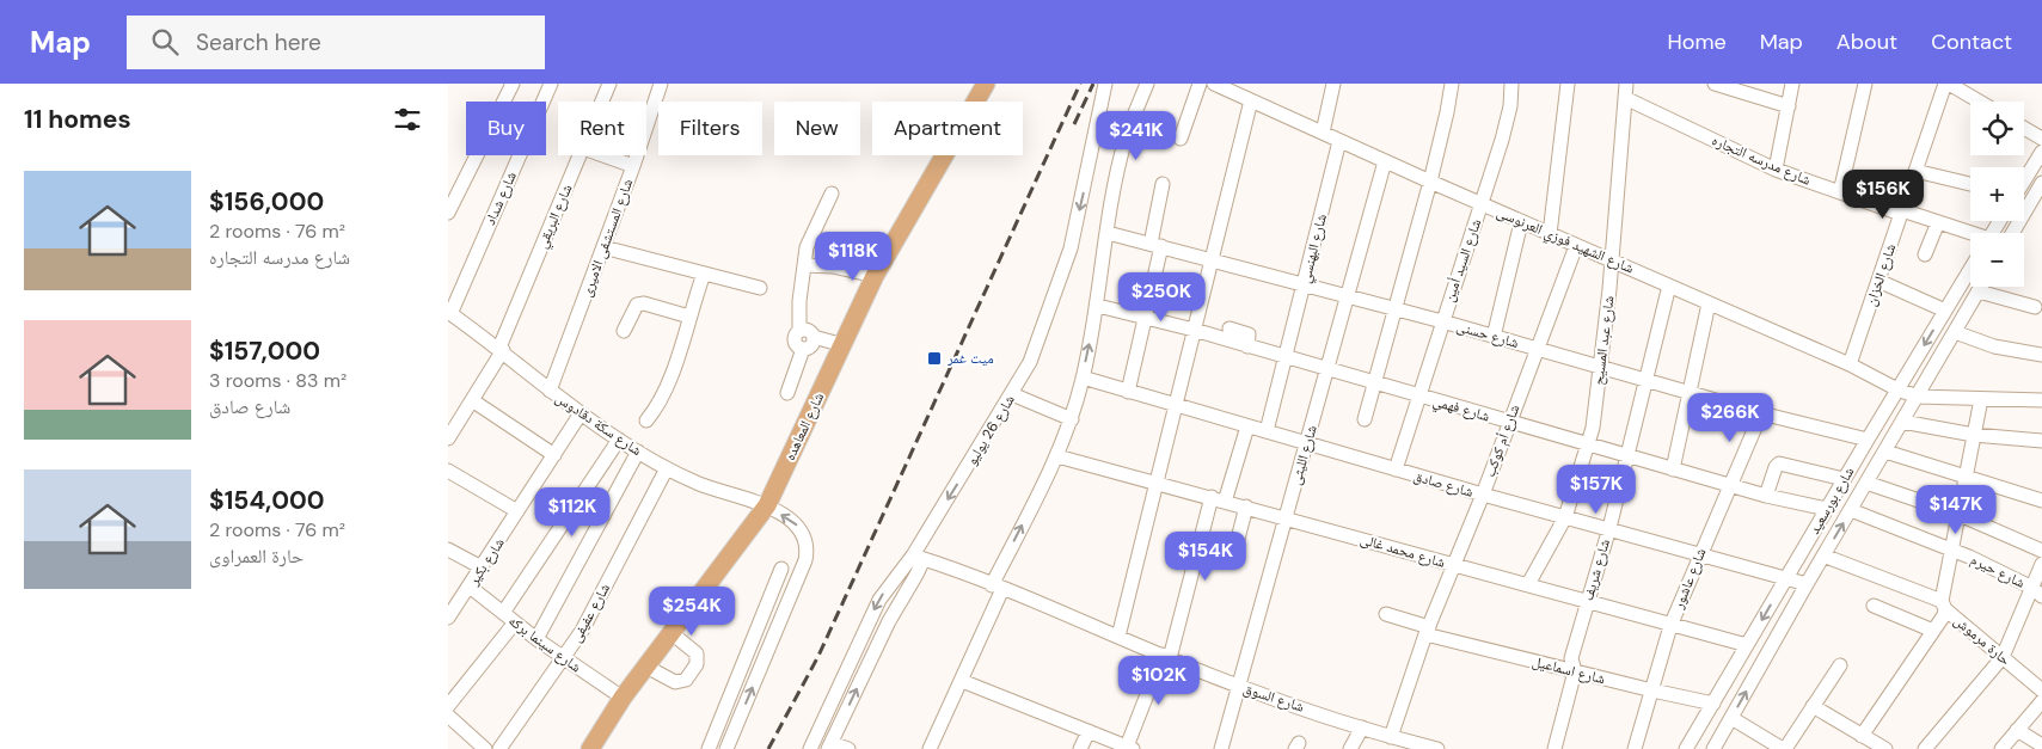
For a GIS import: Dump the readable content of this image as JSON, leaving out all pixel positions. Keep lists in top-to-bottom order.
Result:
{
  "streets": {
    "main road": ["شارع المعاهده"],
    "street": [
      "شارع مدرسه التجاره",
      "شارع شداد",
      "شارع البريقي",
      "شارع المستشفى الاميرى",
      "شارع الشهيد فوزي العرنوسى",
      "شارع البهنسي",
      "شارع السيد أمين",
      "شارع الخزان",
      "شارع حسنى",
      "شارع عبد المسيح",
      "شارع فهمي",
      "شارع سكة دقادوس",
      "شارع 26 يوليو",
      "شارع أم كوكب",
      "شارع الليثى",
      "شارع صادق",
      "شارع بورسعيد",
      "شارع محمد غالى",
      "شارع بكير",
      "شارع شريف",
      "شارع حيرم",
      "شارع عاشور",
      "شارع عفيفى",
      "حارة مرموش",
      "شارع سينما بركه",
      "شارع اسماعيل",
      "شارع السوق"
    ]
  },
  "crossings": [
    ["شارع مدرسه التجاره", "شارع الخزان"],
    ["شارع مدرسه التجاره", "شارع عبد المسيح"],
    ["شارع شداد", "شارع سكة دقادوس"],
    ["شارع البريقي", "شارع سكة دقادوس"],
    ["شارع المستشفى الاميرى", "شارع سكة دقادوس"],
    ["شارع الشهيد فوزي العرنوسى", "شارع البهنسي"],
    ["شارع الشهيد فوزي العرنوسى", "شارع السيد أمين"],
    ["شارع الشهيد فوزي العرنوسى", "شارع الخزان"],
    ["شارع الشهيد فوزي العرنوسى", "شارع عبد المسيح"],
    ["شارع الشهيد فوزي العرنوسى", "شارع أم كوكب"],
    ["شارع الشهيد فوزي العرنوسى", "شارع الليثى"],
    ["شارع الشهيد فوزي العرنوسى", "شارع بورسعيد"],
    ["شارع الشهيد فوزي العرنوسى", "شارع شريف"],
    ["شارع البهنسي", "شارع حسنى"],
    ["شارع البهنسي", "شارع فهمي"],
    ["شارع البهنسي", "شارع صادق"],
    ["شارع السيد أمين", "شارع حسنى"],
    ["شارع السيد أمين", "شارع فهمي"],
    ["شارع السيد أمين", "شارع صادق"],
    ["شارع حسنى", "شارع عبد المسيح"],
    ["شارع حسنى", "شارع أم كوكب"],
    ["شارع حسنى", "شارع الليثى"],
    ["شارع حسنى", "شارع بورسعيد"],
    ["شارع حسنى", "شارع شريف"],
    ["شارع حسنى", "شارع عاشور"],
    ["شارع عبد المسيح", "شارع فهمي"],
    ["شارع عبد المسيح", "شارع صادق"],
    ["شارع عبد المسيح", "شارع محمد غالى"],
    ["شارع فهمي", "شارع أم كوكب"],
    ["شارع فهمي", "شارع الليثى"],
    ["شارع فهمي", "شارع بورسعيد"],
    ["شارع فهمي", "شارع شريف"],
    ["شارع فهمي", "شارع عاشور"],
    ["شارع سكة دقادوس", "شارع المعاهده"],
    ["شارع سكة دقادوس", "شارع بكير"],
    ["شارع سكة دقادوس", "شارع عفيفى"],
    ["شارع المعاهده", "شارع سينما بركه"],
    ["شارع 26 يوليو", "شارع السوق"],
    ["شارع أم كوكب", "شارع صادق"],
    ["شارع أم كوكب", "شارع محمد غالى"],
    ["شارع أم كوكب", "شارع اسماعيل"],
    ["شارع أم كوكب", "شارع السوق"],
    ["شارع الليثى", "شارع صادق"],
    ["شارع الليثى", "شارع محمد غالى"],
    ["شارع الليثى", "شارع السوق"],
    ["شارع صادق", "شارع بورسعيد"],
    ["شارع صادق", "شارع شريف"],
    ["شارع صادق", "شارع عاشور"],
    ["شارع بورسعيد", "شارع محمد غالى"],
    ["شارع بورسعيد", "شارع حيرم"],
    ["شارع بورسعيد", "حارة مرموش"],
    ["شارع بورسعيد", "شارع اسماعيل"],
    ["شارع محمد غالى", "شارع شريف"],
    ["شارع محمد غالى", "شارع عاشور"],
    ["شارع بكير", "شارع سينما بركه"],
    ["شارع شريف", "شارع اسماعيل"],
    ["شارع عاشور", "شارع اسماعيل"],
    ["شارع عفيفى", "شارع سينما بركه"]
  ],
  "places": {
    "transit": ["ميت غمر"]
  },
  "page": {
    "header": "Map",
    "search": "Search here",
    "nav": [
      "Home",
      "Map",
      "About",
      "Contact"
    ],
    "heading": "11 homes",
    "map_buttons": ["+", "−"],
    "chip": [
      "Buy",
      "Rent",
      "Filters",
      "New",
      "Apartment"
    ],
    "price": [
      "$241K",
      "$156K",
      "$118K",
      "$250K",
      "$266K",
      "$157K",
      "$147K",
      "$112K",
      "$154K",
      "$254K",
      "$102K"
    ],
    "list": [
      {
        "name": "$156,000",
        "note": "2 rooms · 76 m² · شارع مدرسه التجاره"
      },
      {
        "name": "$157,000",
        "note": "3 rooms · 83 m² · شارع صادق"
      },
      {
        "name": "$154,000",
        "note": "2 rooms · 76 m² · حارة العمراوى"
      }
    ]
  }
}
